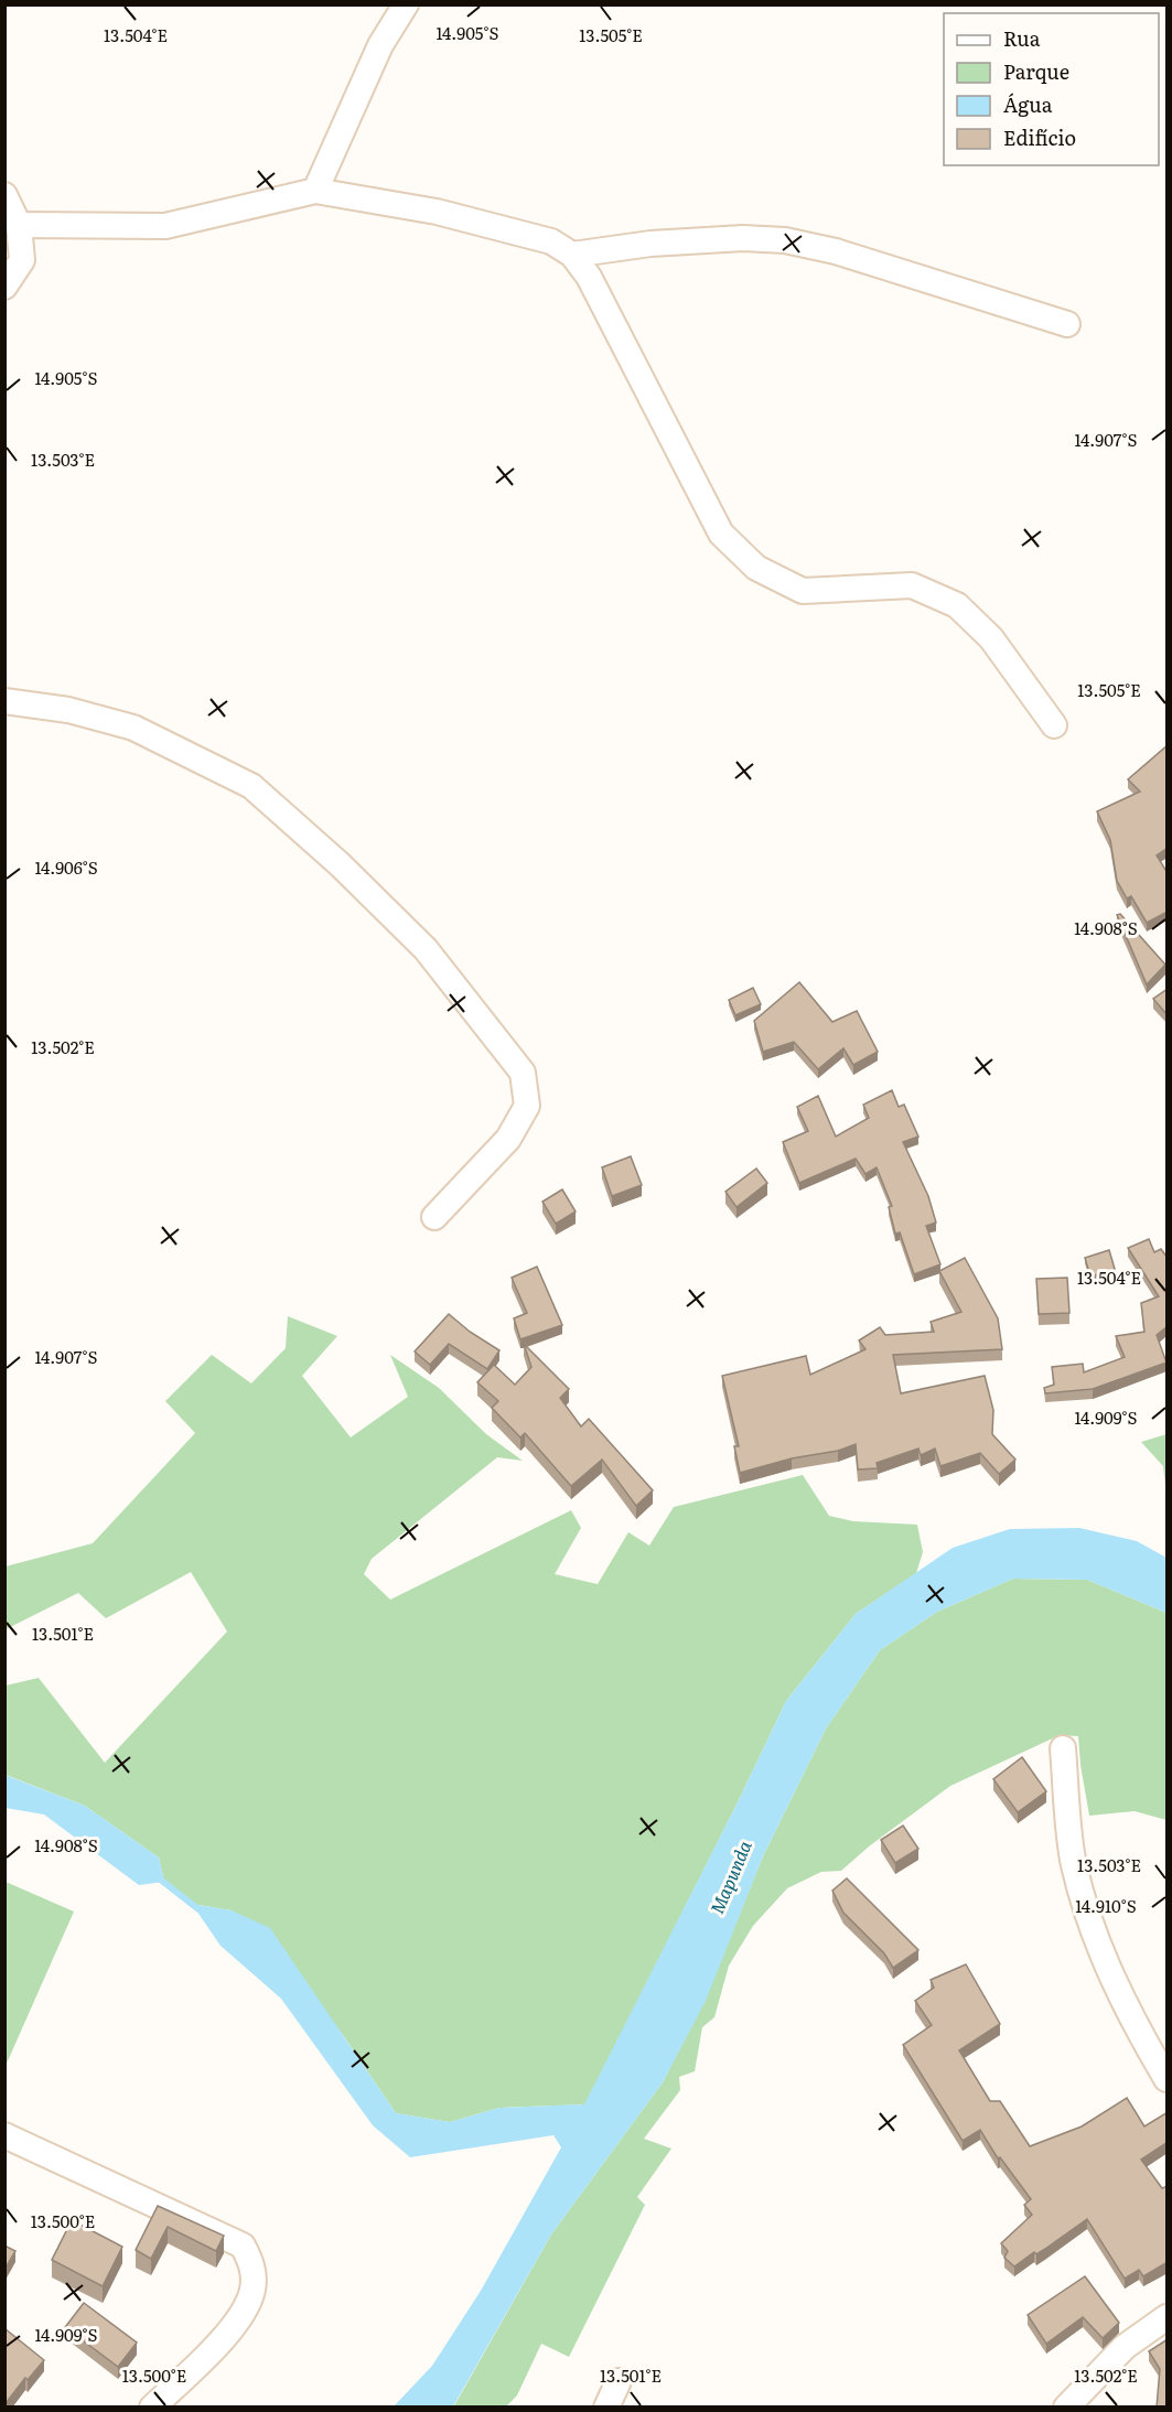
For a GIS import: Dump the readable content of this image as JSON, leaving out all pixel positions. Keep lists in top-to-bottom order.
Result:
{
  "water": ["Mapunda"],
  "legend": [
    "Rua",
    "Parque",
    "Água",
    "Edifício"
  ],
  "coordinates": [
    "14.905°S",
    "13.504°E",
    "13.505°E",
    "14.907°S",
    "13.503°E",
    "14.906°S",
    "14.908°S",
    "13.502°E",
    "14.909°S",
    "13.501°E",
    "14.910°S",
    "13.500°E"
  ]
}
